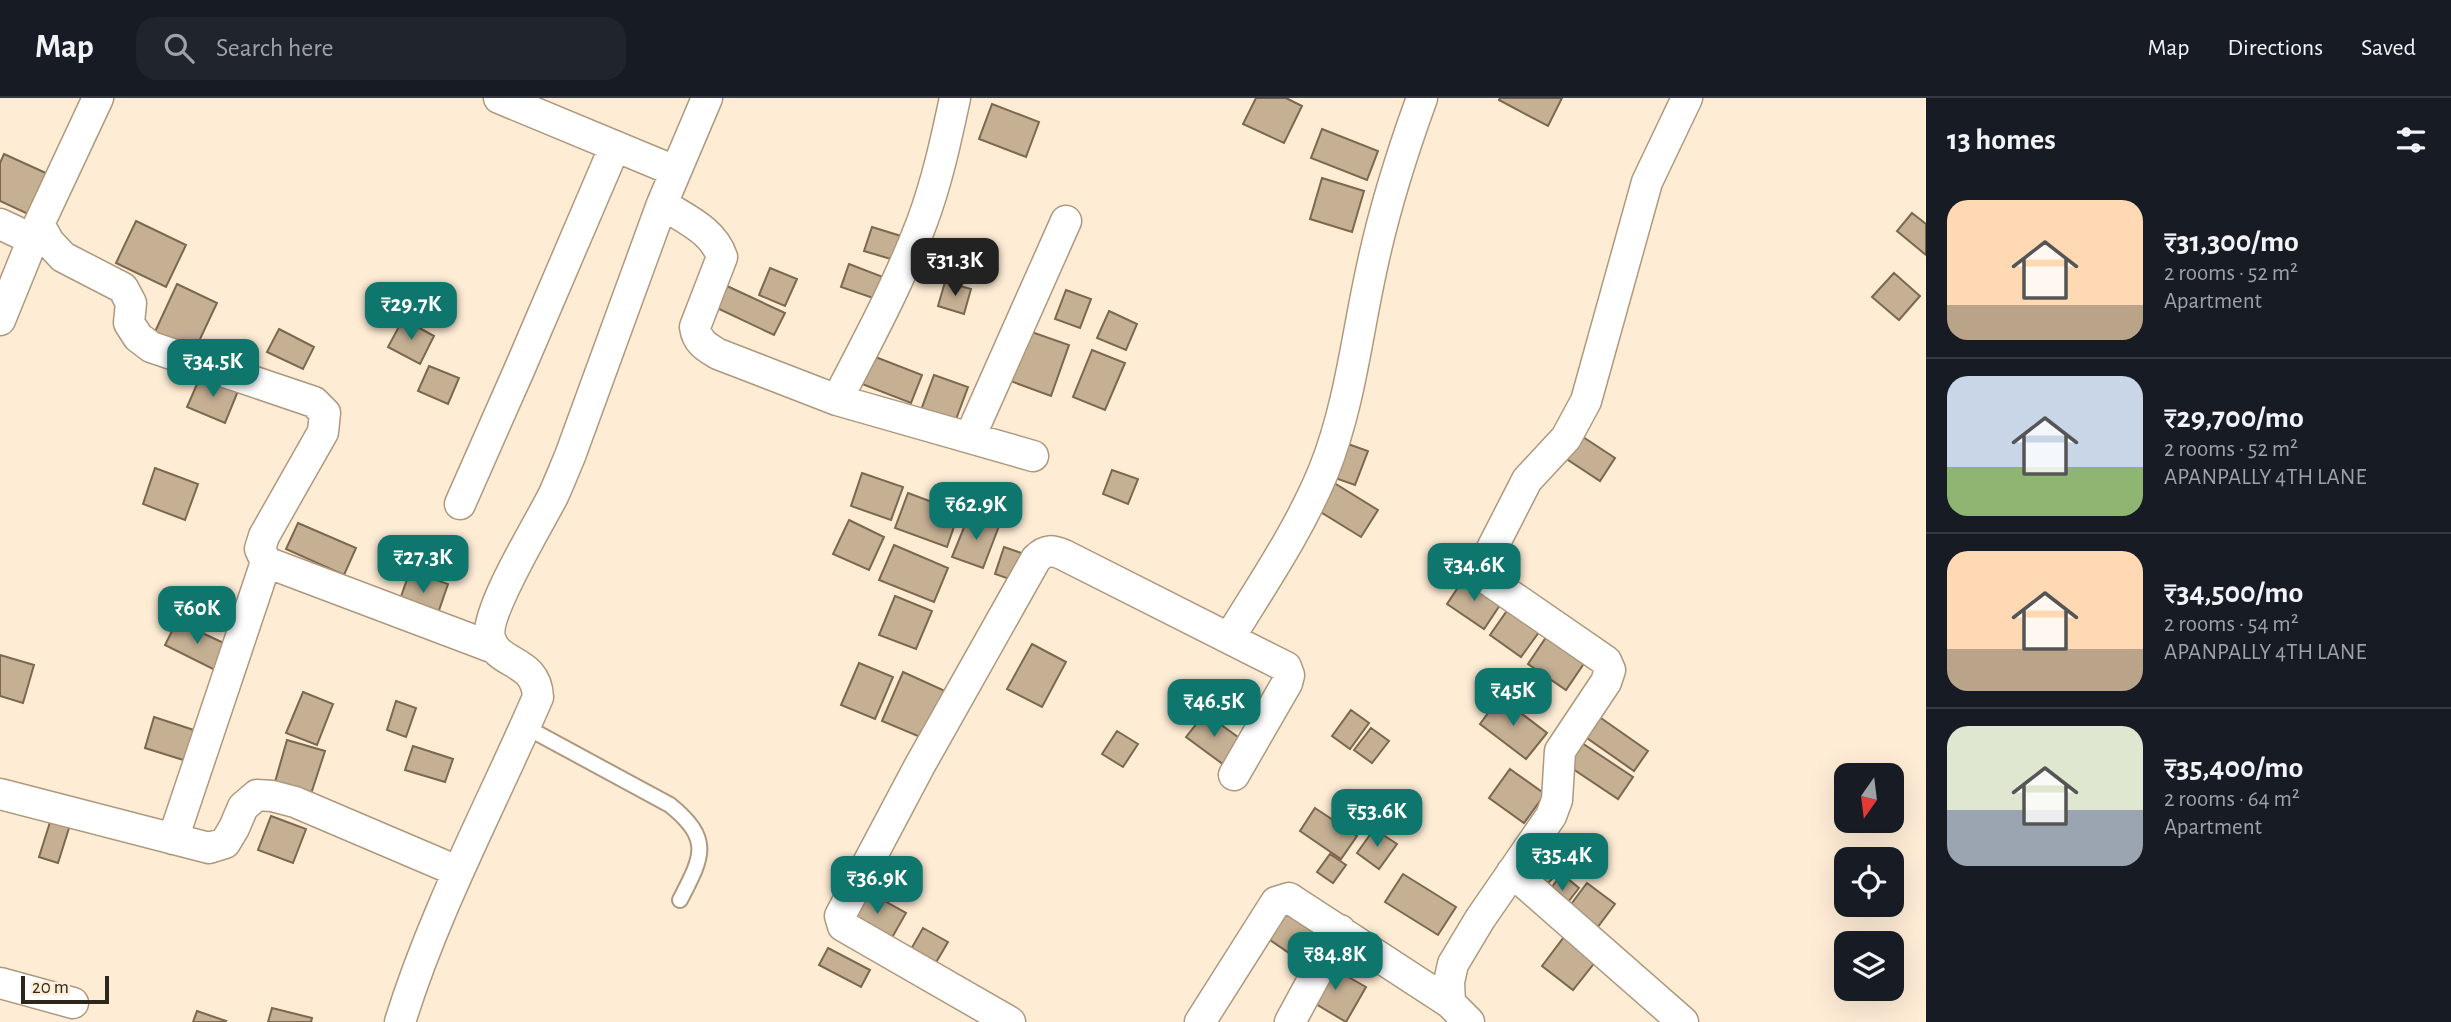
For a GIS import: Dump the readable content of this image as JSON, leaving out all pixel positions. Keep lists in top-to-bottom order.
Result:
{
  "scale_bar": "20 m",
  "north": "bottom",
  "page": {
    "header": "Map",
    "search": "Search here",
    "nav": ["Map", "Directions", "Saved"],
    "heading": "13 homes",
    "list": [
      {
        "name": "₹31,300/mo",
        "note": "2 rooms · 52 m² · Apartment"
      },
      {
        "name": "₹29,700/mo",
        "note": "2 rooms · 52 m² · APANPALLY 4TH LANE"
      },
      {
        "name": "₹34,500/mo",
        "note": "2 rooms · 54 m² · APANPALLY 4TH LANE"
      },
      {
        "name": "₹35,400/mo",
        "note": "2 rooms · 64 m² · Apartment"
      }
    ],
    "price": [
      "₹31.3K",
      "₹29.7K",
      "₹34.5K",
      "₹62.9K",
      "₹27.3K",
      "₹34.6K",
      "₹60K",
      "₹45K",
      "₹46.5K",
      "₹53.6K",
      "₹35.4K",
      "₹36.9K",
      "₹84.8K"
    ],
    "scale": "20 m"
  }
}
